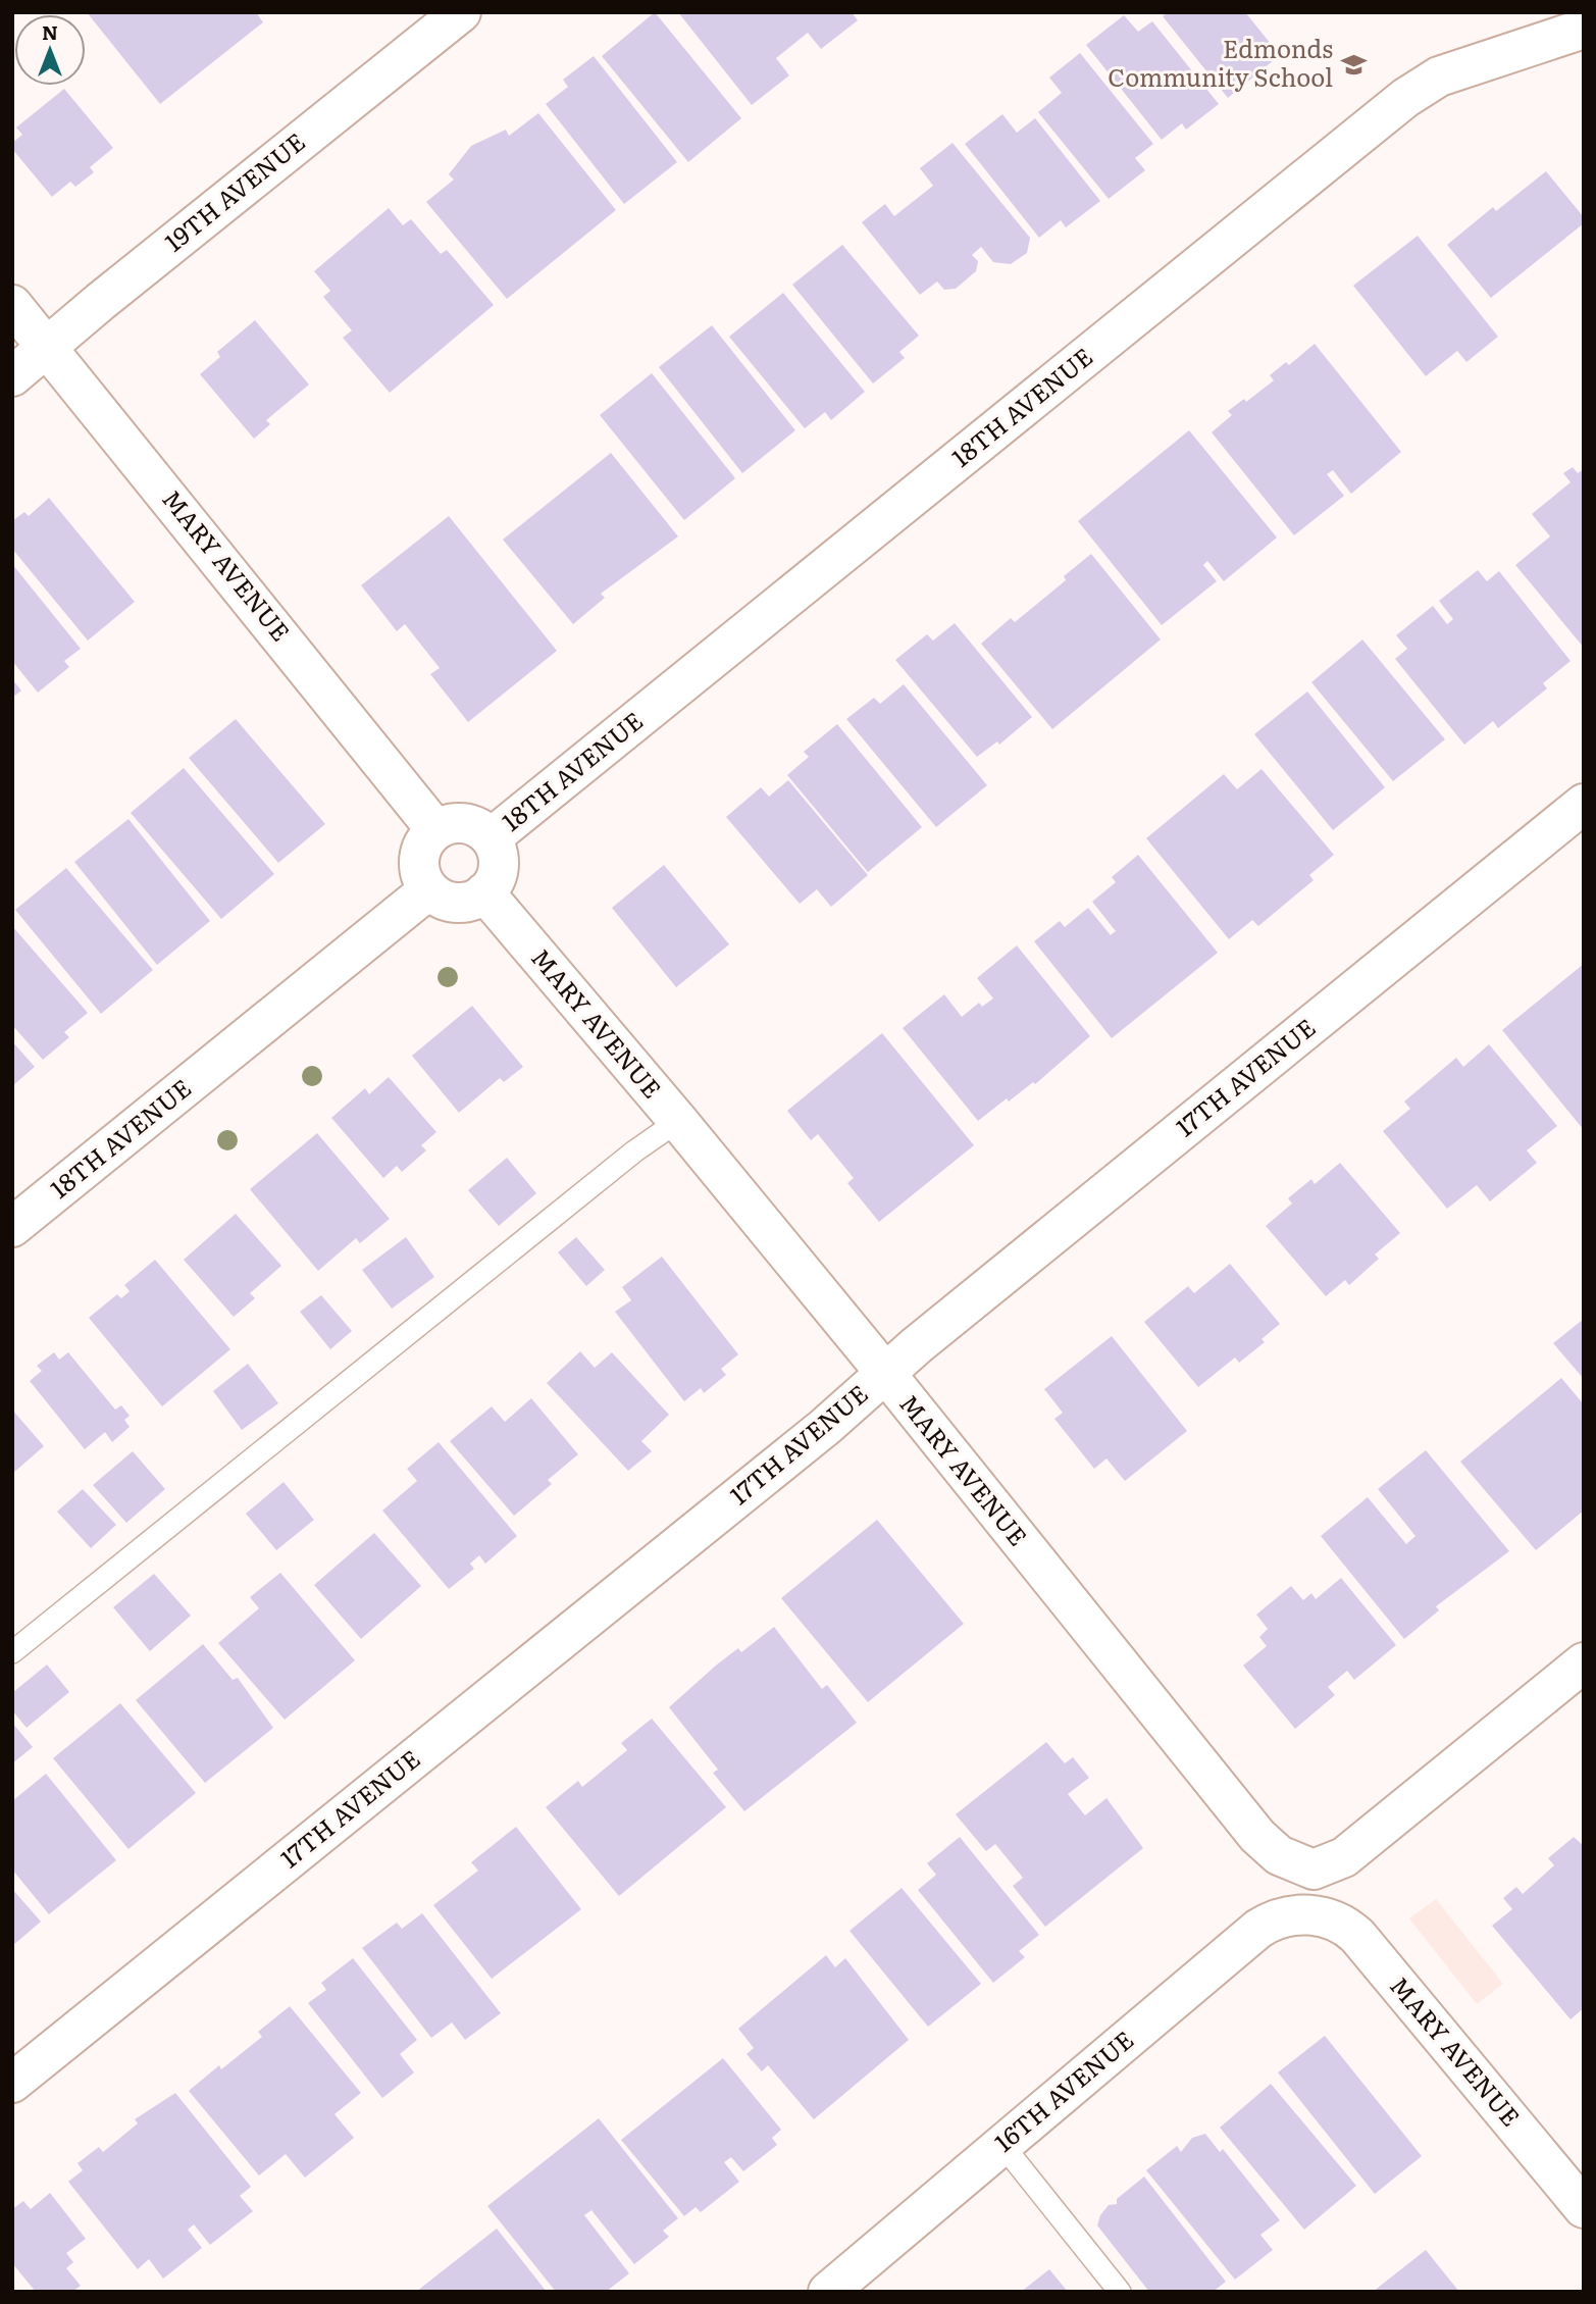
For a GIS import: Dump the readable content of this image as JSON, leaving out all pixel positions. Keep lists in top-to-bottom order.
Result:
{
  "streets": {
    "street": [
      "19TH AVENUE",
      "18TH AVENUE",
      "MARY AVENUE",
      "17TH AVENUE",
      "16TH AVENUE"
    ]
  },
  "crossings": [
    ["19TH AVENUE", "MARY AVENUE"],
    ["18TH AVENUE", "MARY AVENUE"],
    ["MARY AVENUE", "17TH AVENUE"],
    ["MARY AVENUE", "16TH AVENUE"]
  ],
  "places": {
    "school or university": ["Edmonds Community School"]
  },
  "north": "top"
}
